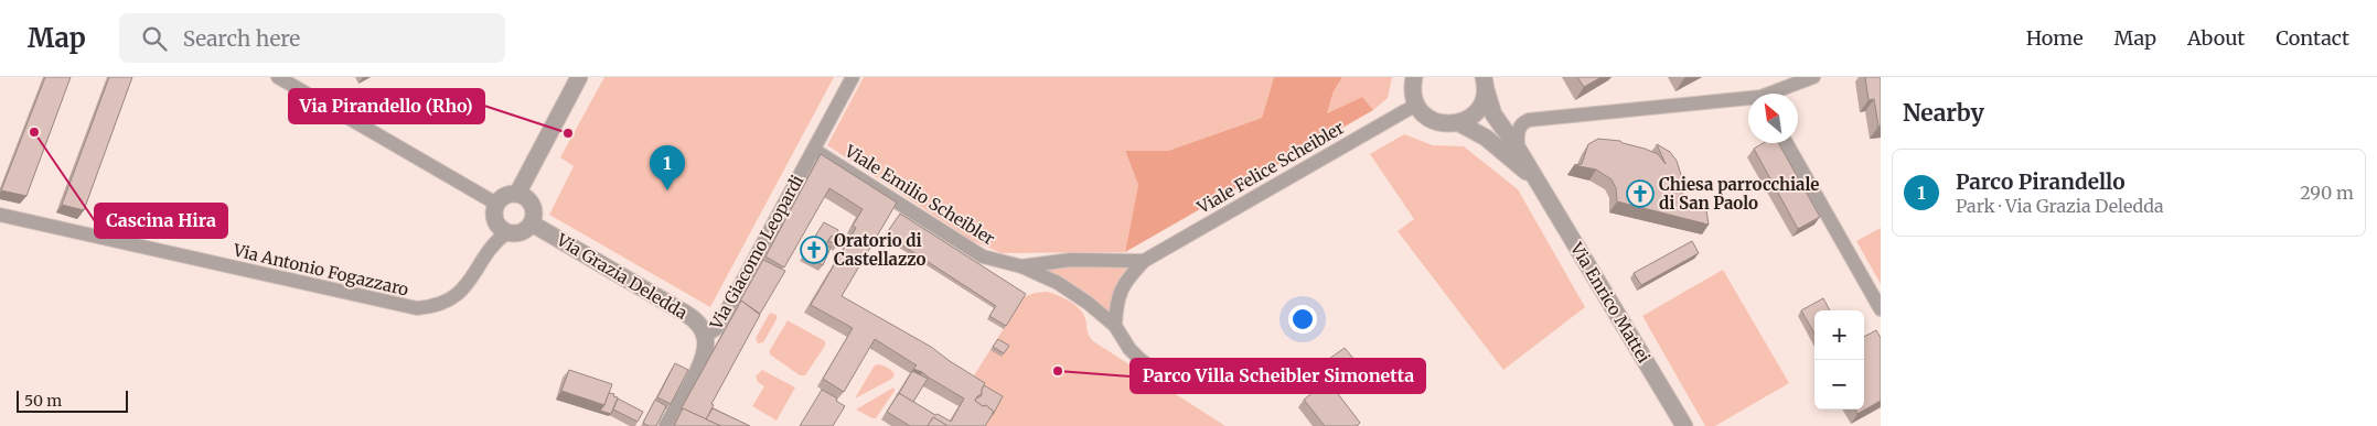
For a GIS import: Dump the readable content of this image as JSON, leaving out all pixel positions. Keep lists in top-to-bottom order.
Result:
{
  "streets": {
    "street": [
      "Viale Felice Scheibler",
      "Viale Emilio Scheibler",
      "Via Giacomo Leopardi",
      "Via Antonio Fogazzaro",
      "Via Grazia Deledda",
      "Via Enrico Mattei"
    ]
  },
  "crossings": [
    ["Viale Felice Scheibler", "Viale Emilio Scheibler"],
    ["Viale Emilio Scheibler", "Via Giacomo Leopardi"],
    ["Via Giacomo Leopardi", "Via Grazia Deledda"],
    ["Via Antonio Fogazzaro", "Via Grazia Deledda"]
  ],
  "places": {
    "other": ["Cascina Hira", "Via Pirandello (Rho)", "Parco Villa Scheibler Simonetta"],
    "church": ["Chiesa parrocchiale di San Paolo", "Oratorio di Castellazzo"]
  },
  "scale_bar": "50 m",
  "north": "top left",
  "page": {
    "header": "Map",
    "search": "Search here",
    "nav": [
      "Home",
      "Map",
      "About",
      "Contact"
    ],
    "heading": "Nearby",
    "pins": "1",
    "list": [
      {
        "mark": "1",
        "name": "Parco Pirandello",
        "note": "Park · Via Grazia Deledda",
        "value": "290 m"
      }
    ],
    "map_buttons": ["+", "−"],
    "scale": "50 m"
  }
}
